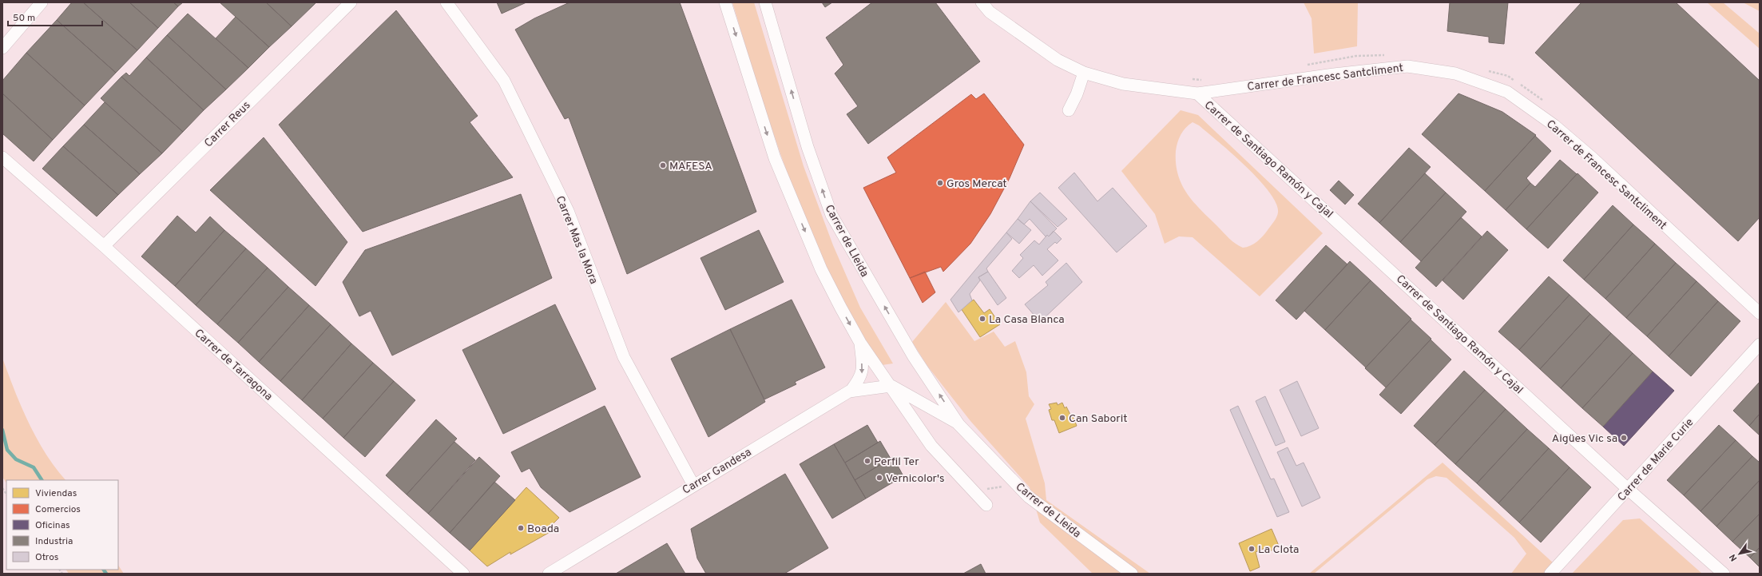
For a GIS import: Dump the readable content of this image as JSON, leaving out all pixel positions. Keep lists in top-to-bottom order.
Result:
{
  "streets": {
    "street": [
      "Carrer de Francesc Santcliment",
      "Carrer Reus",
      "Carrer de Santiago Ramón y Cajal",
      "Carrer Mas la Mora",
      "Carrer de Lleida",
      "Carrer de Tarragona",
      "Carrer de Marie Curie",
      "Carrer Gandesa"
    ]
  },
  "crossings": [
    ["Carrer de Francesc Santcliment", "Carrer de Santiago Ramón y Cajal"],
    ["Carrer Reus", "Carrer de Tarragona"],
    ["Carrer de Santiago Ramón y Cajal", "Carrer de Marie Curie"],
    ["Carrer Mas la Mora", "Carrer Gandesa"],
    ["Carrer de Lleida", "Carrer Gandesa"]
  ],
  "places": [
    "MAFESA",
    "Gros Mercat",
    "La Casa Blanca",
    "Can Saborit",
    "Aigües Vic sa",
    "Perfil Ter",
    "Vernicolor's",
    "Boada",
    "La Clota"
  ],
  "legend": [
    "Viviendas",
    "Comercios",
    "Oficinas",
    "Industria",
    "Otros"
  ],
  "scale_bar": "50 m",
  "north": "bottom left"
}
